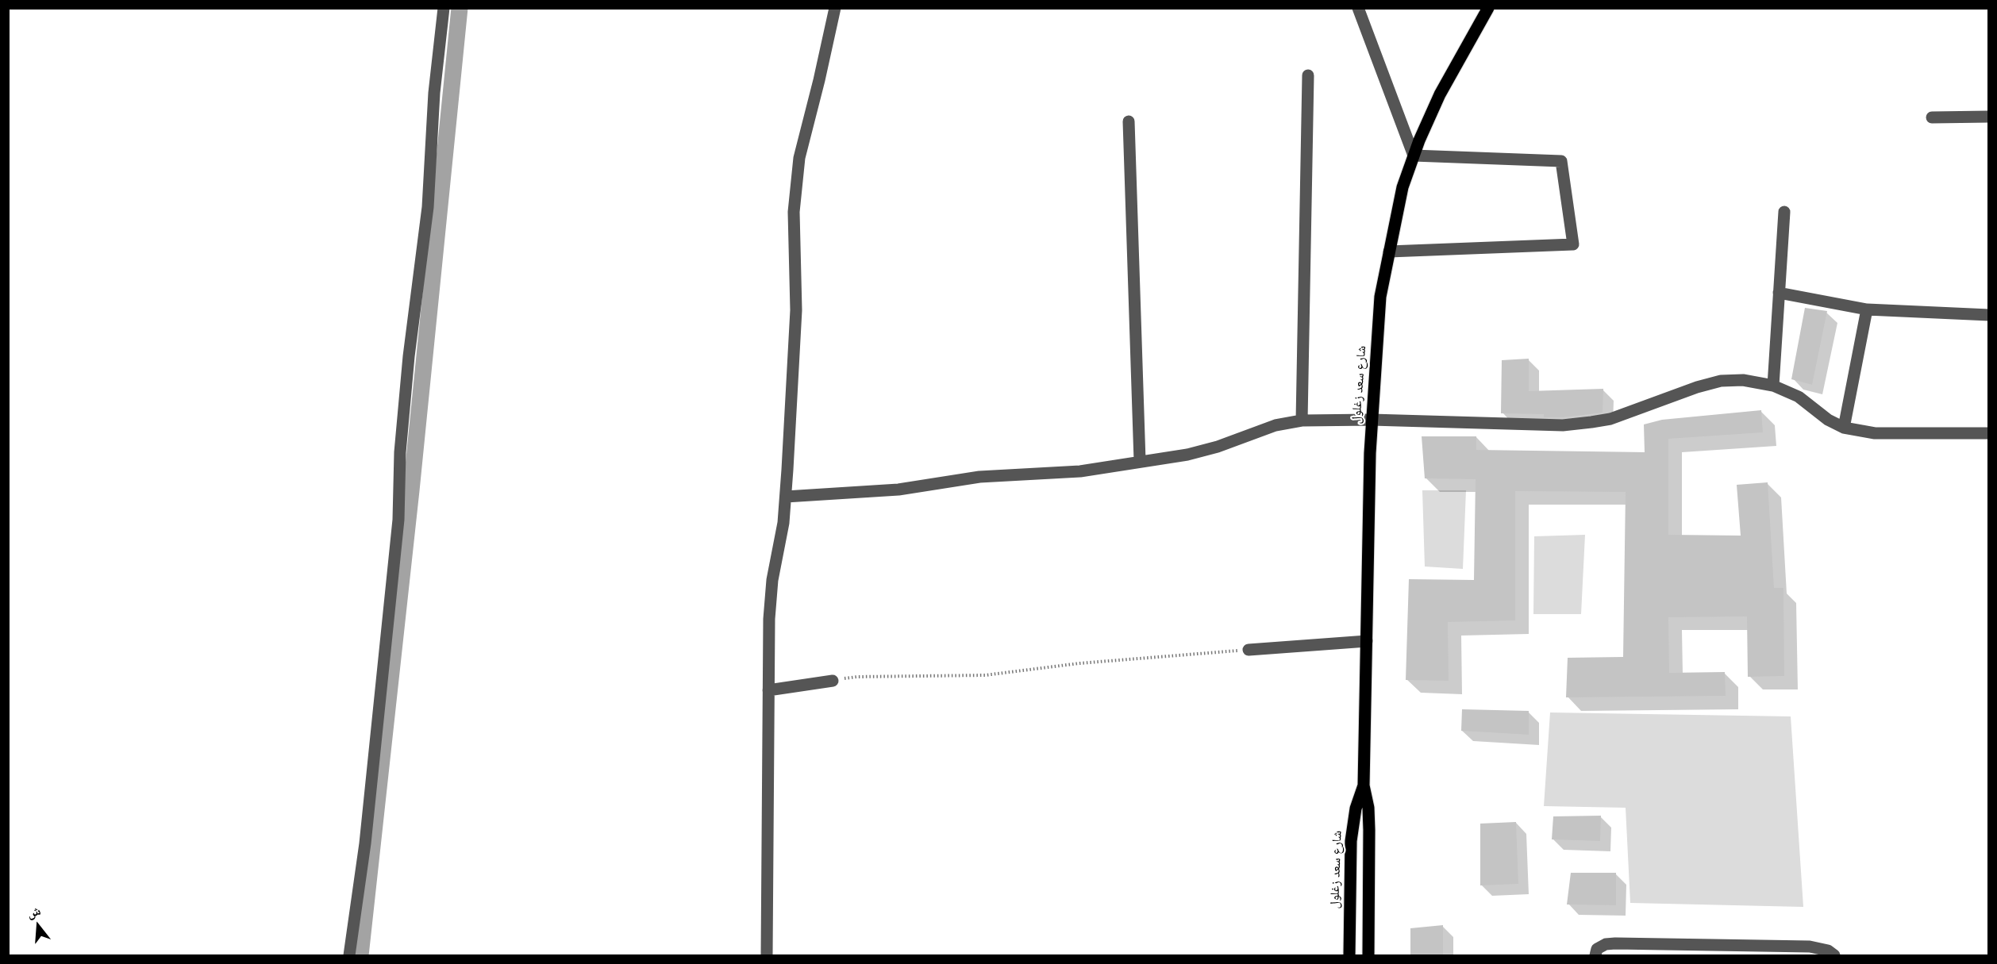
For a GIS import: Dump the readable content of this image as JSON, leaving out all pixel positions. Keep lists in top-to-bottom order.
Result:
{
  "streets": {
    "main road": ["شارع سعد زغلول"]
  },
  "north": "top"
}
